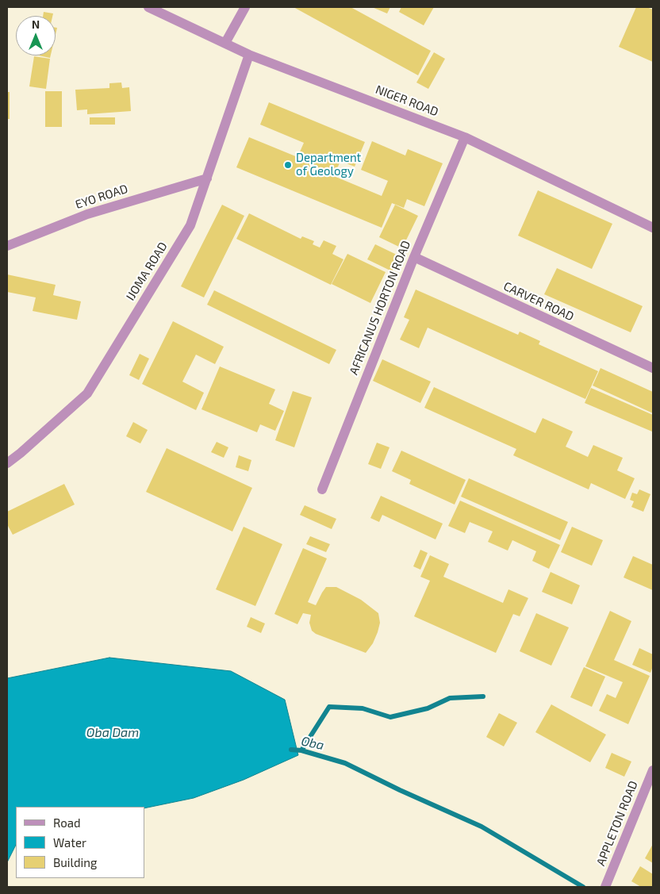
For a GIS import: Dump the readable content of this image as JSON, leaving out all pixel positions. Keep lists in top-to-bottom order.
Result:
{
  "streets": {
    "street": [
      "NIGER ROAD",
      "EYO ROAD",
      "IJOMA ROAD",
      "CARVER ROAD",
      "AFRICANUS HORTON ROAD",
      "APPLETON ROAD"
    ]
  },
  "crossings": [
    ["NIGER ROAD", "IJOMA ROAD"],
    ["NIGER ROAD", "AFRICANUS HORTON ROAD"],
    ["EYO ROAD", "IJOMA ROAD"],
    ["CARVER ROAD", "AFRICANUS HORTON ROAD"]
  ],
  "water": ["Oba Dam", "Oba"],
  "places": ["Department of Geology"],
  "legend": ["Road", "Water", "Building"],
  "north": "top"
}
